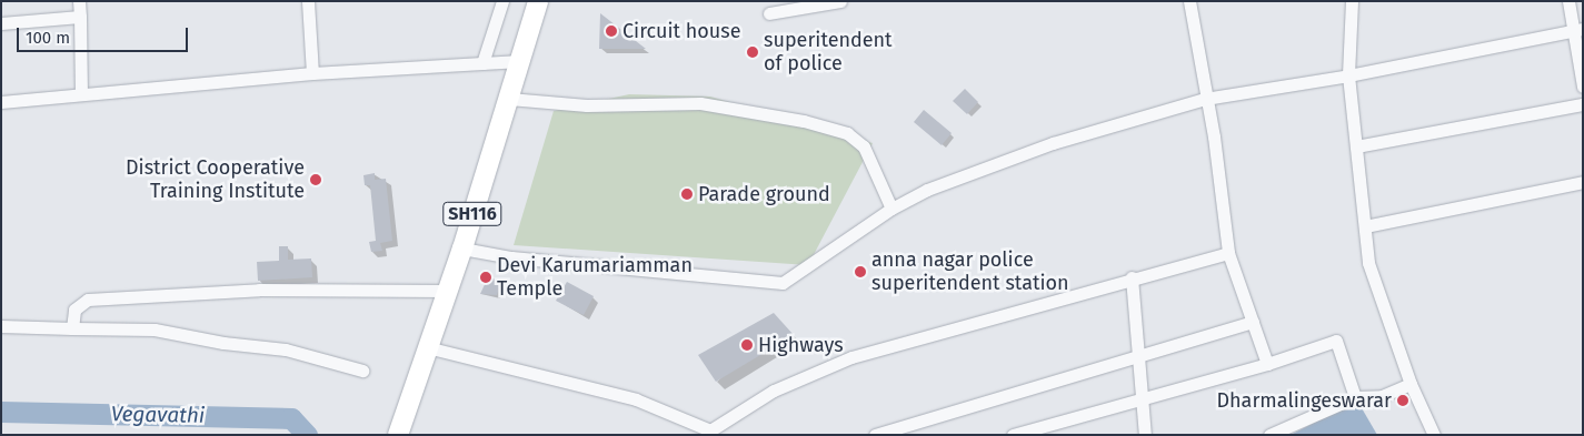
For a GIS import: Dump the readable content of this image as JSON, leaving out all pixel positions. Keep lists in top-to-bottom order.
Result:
{
  "streets": {
    "main road": ["SH116"]
  },
  "water": ["Vegavathi"],
  "places": [
    "Circuit house",
    "superitendent of police",
    "District Cooperative Training Institute",
    "Parade ground",
    "anna nagar police superitendent station",
    "Devi Karumariamman Temple",
    "Highways",
    "Dharmalingeswarar"
  ],
  "scale_bar": "100 m"
}
